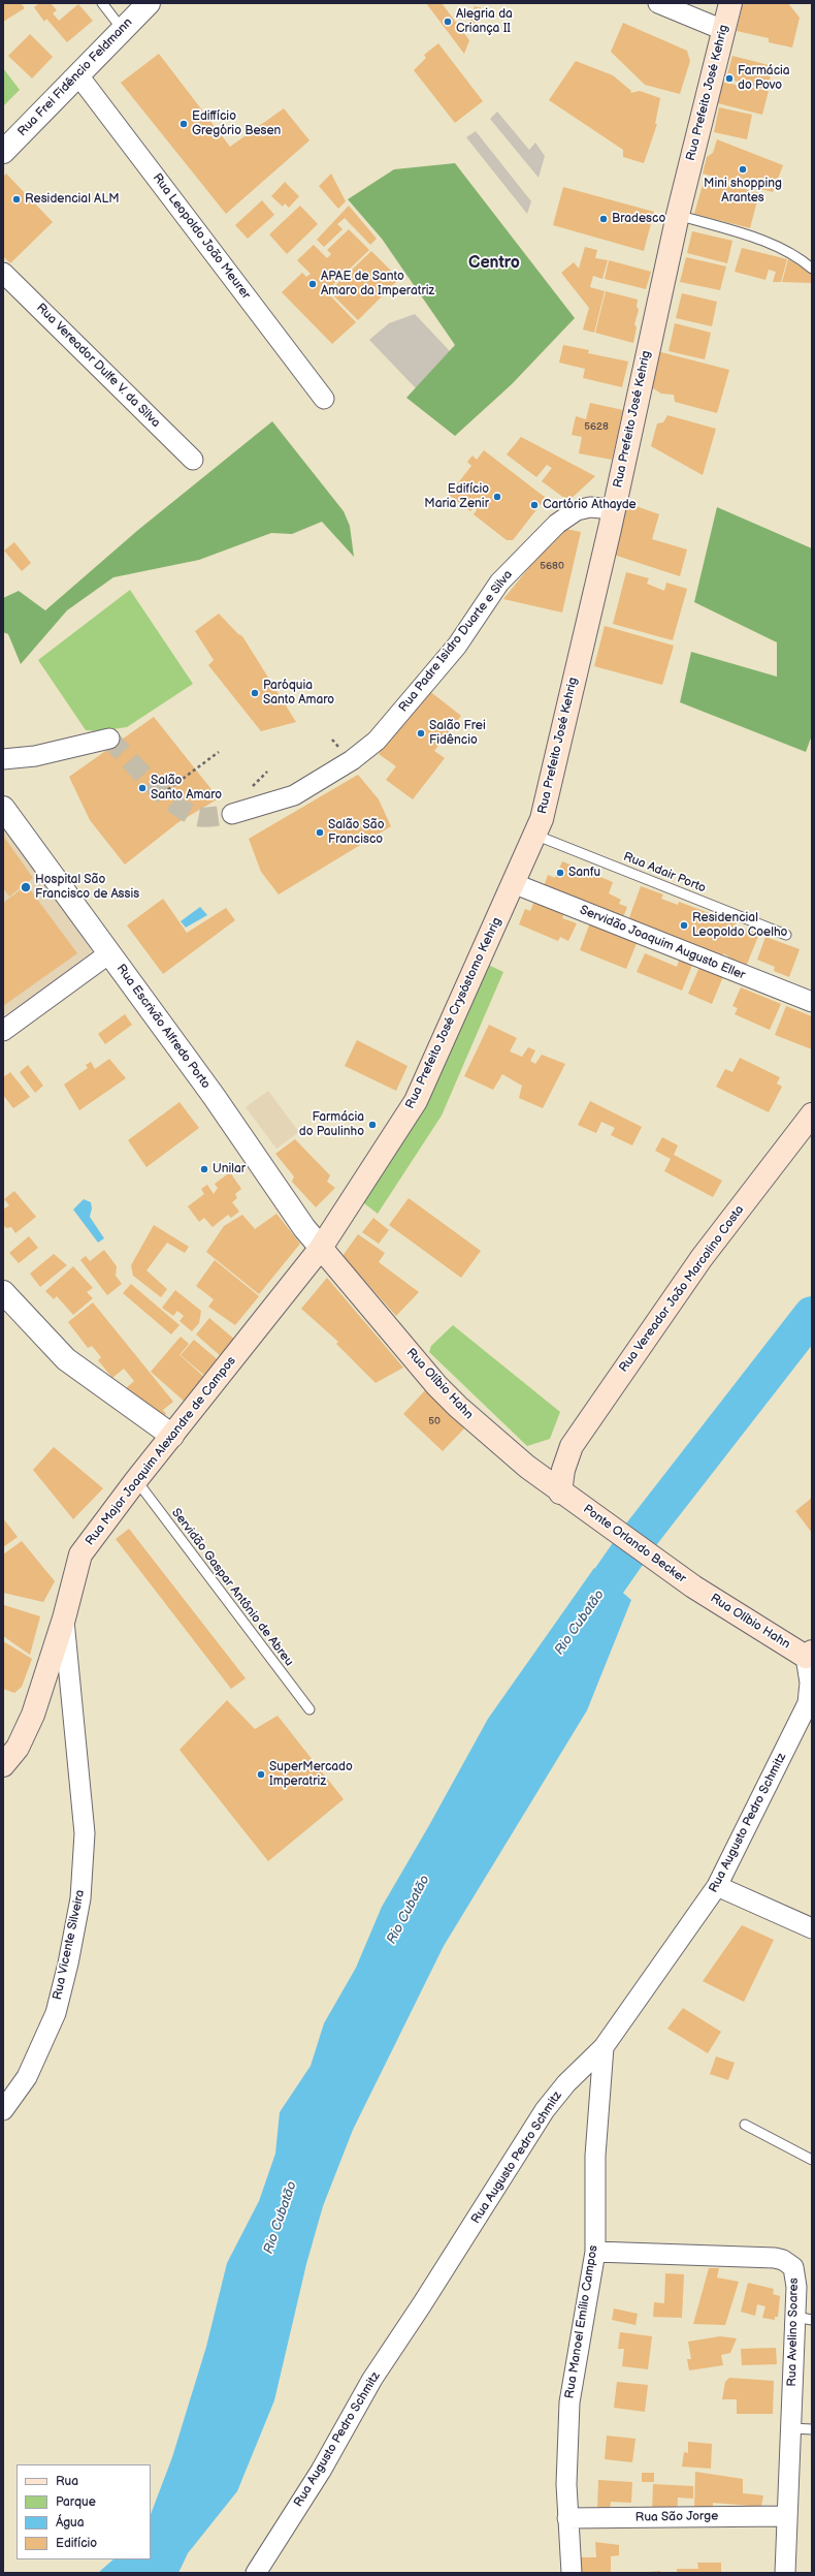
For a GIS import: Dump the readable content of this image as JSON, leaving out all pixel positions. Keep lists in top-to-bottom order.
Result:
{
  "streets": {
    "main road": [
      "Rua Prefeito José Kehrig",
      "Rua Prefeito José Crysóstomo Kehrig",
      "Rua Vereador João Marcolino Costa",
      "Rua Olíbio Hahn",
      "Rua Major Joaquim Alexandre de Campos",
      "Ponte Orlando Becker"
    ],
    "street": [
      "Rua Frei Fidêncio Feldmann",
      "Rua Leopoldo João Meurer",
      "Rua Vereador Dulfe V. da Silva",
      "Rua Padre Isidro Duarte e Silva",
      "Servidão Joaquim Augusto Eller",
      "Rua Escrivão Alfredo Porto",
      "Rua Augusto Pedro Schmitz",
      "Rua Vicente Silveira",
      "Rua Manoel Emílio Campos",
      "Rua Avelino Soares",
      "Rua São Jorge"
    ],
    "lane": ["Rua Adair Porto", "Servidão Gaspar Antônio de Abreu"]
  },
  "crossings": [
    ["Rua Frei Fidêncio Feldmann", "Rua Leopoldo João Meurer"],
    ["Rua Prefeito José Kehrig", "Rua Padre Isidro Duarte e Silva"],
    ["Rua Prefeito José Kehrig", "Rua Adair Porto"],
    ["Rua Prefeito José Kehrig", "Rua Prefeito José Crysóstomo Kehrig"],
    ["Rua Adair Porto", "Rua Prefeito José Crysóstomo Kehrig"],
    ["Servidão Joaquim Augusto Eller", "Rua Prefeito José Crysóstomo Kehrig"],
    ["Rua Prefeito José Crysóstomo Kehrig", "Rua Escrivão Alfredo Porto"],
    ["Rua Prefeito José Crysóstomo Kehrig", "Rua Olíbio Hahn"],
    ["Rua Prefeito José Crysóstomo Kehrig", "Rua Major Joaquim Alexandre de Campos"],
    ["Rua Escrivão Alfredo Porto", "Rua Olíbio Hahn"],
    ["Rua Escrivão Alfredo Porto", "Rua Major Joaquim Alexandre de Campos"],
    ["Rua Vereador João Marcolino Costa", "Rua Olíbio Hahn"],
    ["Rua Vereador João Marcolino Costa", "Ponte Orlando Becker"],
    ["Rua Olíbio Hahn", "Rua Major Joaquim Alexandre de Campos"],
    ["Rua Olíbio Hahn", "Ponte Orlando Becker"],
    ["Rua Olíbio Hahn", "Rua Augusto Pedro Schmitz"],
    ["Rua Major Joaquim Alexandre de Campos", "Servidão Gaspar Antônio de Abreu"],
    ["Rua Major Joaquim Alexandre de Campos", "Rua Vicente Silveira"],
    ["Rua Augusto Pedro Schmitz", "Rua Manoel Emílio Campos"],
    ["Rua Manoel Emílio Campos", "Rua Avelino Soares"],
    ["Rua Manoel Emílio Campos", "Rua São Jorge"],
    ["Rua Avelino Soares", "Rua São Jorge"]
  ],
  "districts": ["Centro"],
  "water": ["Rio Cubatão"],
  "places": [
    "Alegria da Criança II",
    "Farmácia do Povo",
    "Ediffício Gregório Besen",
    "Mini shopping Arantes",
    "Residencial ALM",
    "Bradesco",
    "APAE de Santo Amaro da Imperatriz",
    "Edifício Maria Zenir",
    "Cartório Athayde",
    "Paróquia Santo Amaro",
    "Salão Frei Fidêncio",
    "Salão Santo Amaro",
    "Salão São Francisco",
    "Sanfu",
    "Hospital São Francisco de Assis",
    "Residencial Leopoldo Coelho",
    "Farmácia do Paulinho",
    "Unilar",
    "SuperMercado Imperatriz"
  ],
  "house_numbers": ["5628", "5680", "50"],
  "legend": [
    "Rua",
    "Parque",
    "Água",
    "Edifício"
  ]
}
